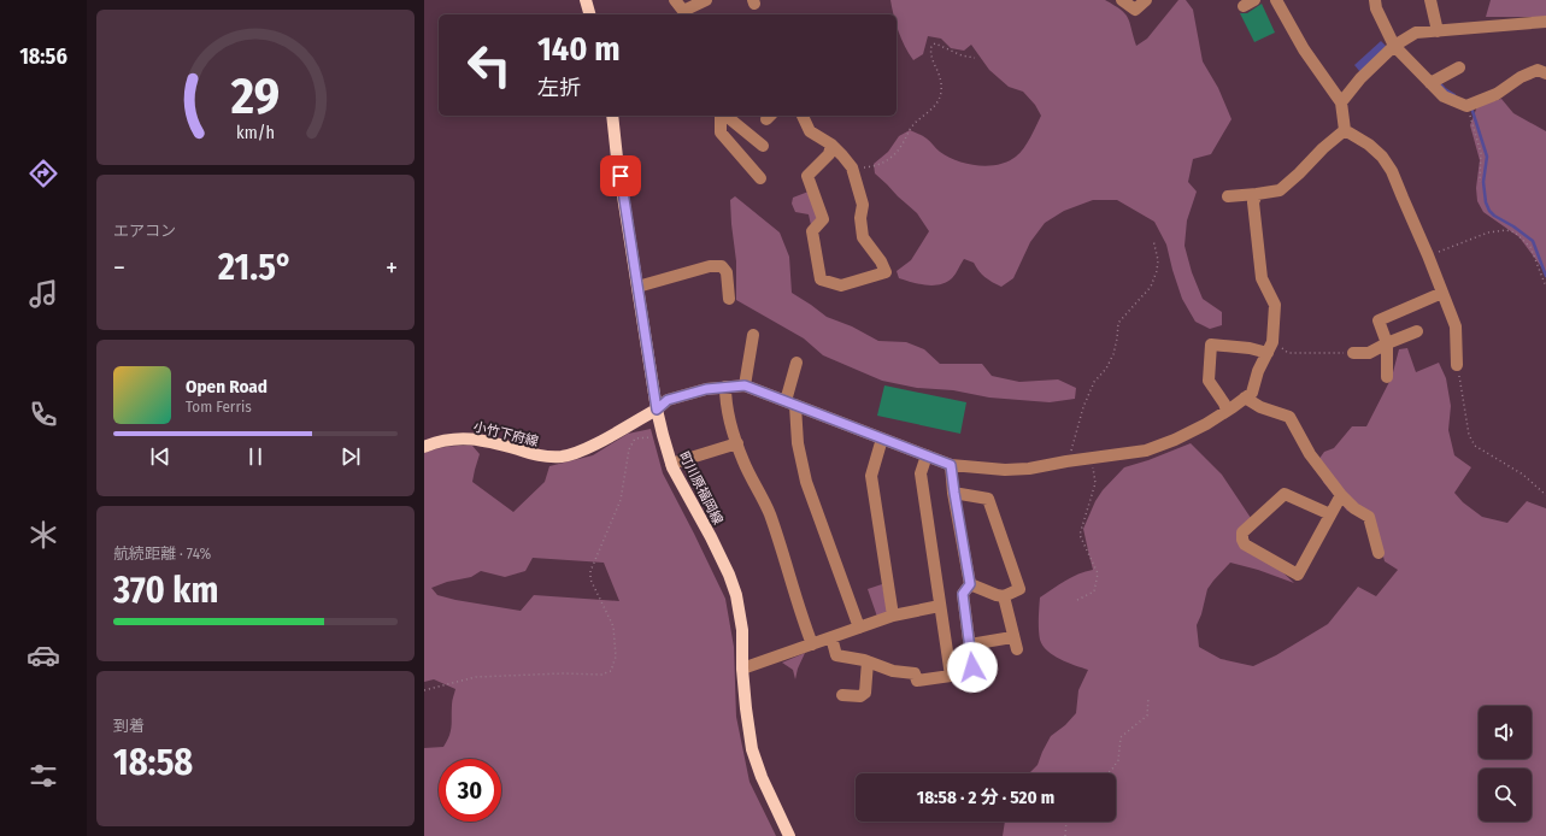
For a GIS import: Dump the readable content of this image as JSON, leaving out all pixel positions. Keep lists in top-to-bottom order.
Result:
{
  "streets": {
    "main road": ["小竹下府線", "町川原福岡線"]
  },
  "crossings": [
    ["小竹下府線", "町川原福岡線"]
  ],
  "page": {
    "tabs": "18:56",
    "turn": ["140 m", "左折"],
    "tile": [
      "エアコン",
      ["航続距離 · 74%", "370 km"],
      ["到着", "18:58"]
    ],
    "heat": ["−", "21.5°", "+"],
    "song": ["Open Road", "Tom Ferris"],
    "limit": "30",
    "trip": "18:58 · 2 分 · 520 m",
    "gauge": ["29", "km/h"]
  }
}
